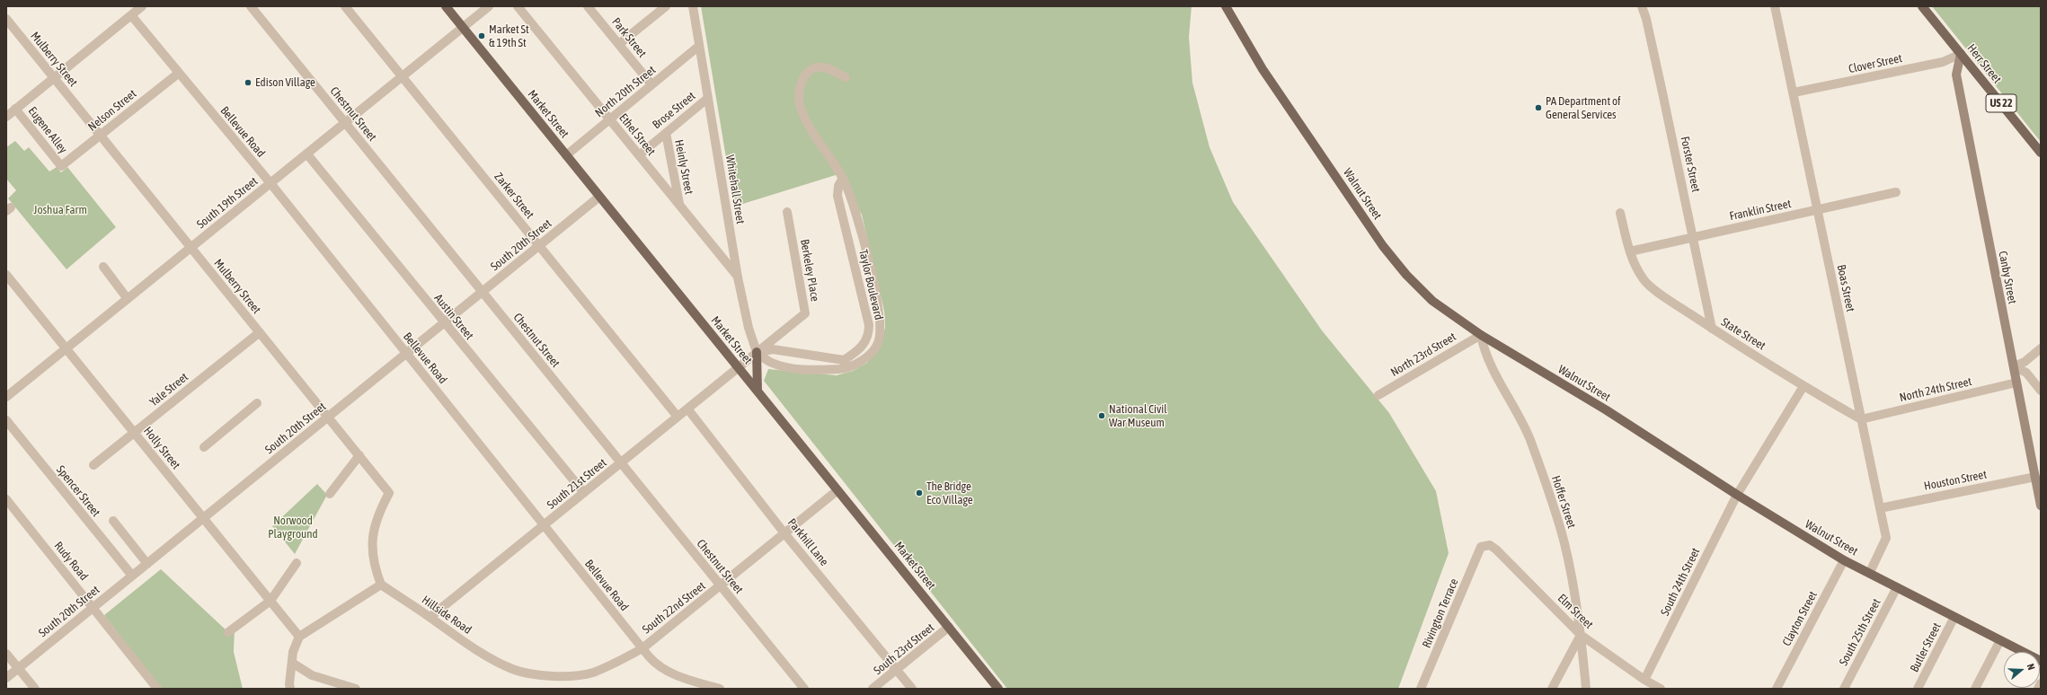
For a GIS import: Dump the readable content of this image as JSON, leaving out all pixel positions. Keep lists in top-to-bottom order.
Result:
{
  "streets": {
    "main road": [
      "Herr Street",
      "US 22",
      "Market Street",
      "Walnut Street",
      "Canby Street"
    ],
    "street": [
      "Park Street",
      "Mulberry Street",
      "Clover Street",
      "North 20th Street",
      "Nelson Street",
      "Brose Street",
      "Chestnut Street",
      "Eugene Alley",
      "Bellevue Road",
      "Ethel Street",
      "Forster Street",
      "Heinly Street",
      "Whitehall Street",
      "Zarker Street",
      "South 19th Street",
      "Franklin Street",
      "South 20th Street",
      "Berkeley Place",
      "Taylor Boulevard",
      "Boas Street",
      "Austin Street",
      "State Street",
      "North 23rd Street",
      "Yale Street",
      "North 24th Street",
      "Holly Street",
      "Houston Street",
      "South 21st Street",
      "Spencer Street",
      "Hoffer Street",
      "Parkhill Lane",
      "Rudy Road",
      "South 24th Street",
      "South 22nd Street",
      "Elm Street",
      "Rivington Terrace",
      "Hillside Road",
      "Clayton Street",
      "South 25th Street",
      "Butler Street",
      "South 23rd Street"
    ]
  },
  "crossings": [
    ["Park Street", "North 20th Street"],
    ["Mulberry Street", "Nelson Street"],
    ["Mulberry Street", "South 19th Street"],
    ["Mulberry Street", "South 20th Street"],
    ["Mulberry Street", "Yale Street"],
    ["Mulberry Street", "Hillside Road"],
    ["Clover Street", "Herr Street"],
    ["Clover Street", "Canby Street"],
    ["Clover Street", "Boas Street"],
    ["Herr Street", "Canby Street"],
    ["North 20th Street", "Market Street"],
    ["North 20th Street", "Ethel Street"],
    ["North 20th Street", "Whitehall Street"],
    ["Nelson Street", "Eugene Alley"],
    ["Nelson Street", "Bellevue Road"],
    ["Brose Street", "Ethel Street"],
    ["Brose Street", "Heinly Street"],
    ["Brose Street", "Whitehall Street"],
    ["Chestnut Street", "South 19th Street"],
    ["Chestnut Street", "South 20th Street"],
    ["Chestnut Street", "South 21st Street"],
    ["Chestnut Street", "South 22nd Street"],
    ["Market Street", "South 19th Street"],
    ["Market Street", "South 20th Street"],
    ["Market Street", "South 21st Street"],
    ["Market Street", "South 22nd Street"],
    ["Market Street", "South 23rd Street"],
    ["Bellevue Road", "South 19th Street"],
    ["Bellevue Road", "South 20th Street"],
    ["Bellevue Road", "South 21st Street"],
    ["Bellevue Road", "South 22nd Street"],
    ["Bellevue Road", "Hillside Road"],
    ["Ethel Street", "Heinly Street"],
    ["Ethel Street", "Whitehall Street"],
    ["Forster Street", "Franklin Street"],
    ["Forster Street", "State Street"],
    ["Whitehall Street", "Berkeley Place"],
    ["Whitehall Street", "Taylor Boulevard"],
    ["Walnut Street", "Boas Street"],
    ["Walnut Street", "North 23rd Street"],
    ["Walnut Street", "Hoffer Street"],
    ["Walnut Street", "South 24th Street"],
    ["Walnut Street", "Clayton Street"],
    ["Walnut Street", "South 25th Street"],
    ["Walnut Street", "Butler Street"],
    ["Zarker Street", "South 19th Street"],
    ["Zarker Street", "South 20th Street"],
    ["Zarker Street", "South 21st Street"],
    ["South 19th Street", "Austin Street"],
    ["South 19th Street", "Holly Street"],
    ["Franklin Street", "Boas Street"],
    ["Franklin Street", "State Street"],
    ["South 20th Street", "Austin Street"],
    ["South 20th Street", "Holly Street"],
    ["South 20th Street", "Spencer Street"],
    ["South 20th Street", "Rudy Road"],
    ["Berkeley Place", "Taylor Boulevard"],
    ["Canby Street", "North 24th Street"],
    ["Canby Street", "Houston Street"],
    ["Boas Street", "State Street"],
    ["Boas Street", "North 24th Street"],
    ["Boas Street", "Houston Street"],
    ["Austin Street", "South 21st Street"],
    ["State Street", "North 24th Street"],
    ["North 23rd Street", "Hoffer Street"],
    ["Yale Street", "Holly Street"],
    ["South 21st Street", "Parkhill Lane"],
    ["South 21st Street", "Hillside Road"],
    ["Hoffer Street", "Elm Street"],
    ["Parkhill Lane", "South 22nd Street"],
    ["Parkhill Lane", "South 23rd Street"],
    ["South 24th Street", "Elm Street"],
    ["South 22nd Street", "Hillside Road"],
    ["Elm Street", "Rivington Terrace"]
  ],
  "parks": ["Joshua Farm", "Norwood Playground"],
  "places": [
    "Market St & 19th St",
    "Edison Village",
    "PA Department of General Services",
    "National Civil War Museum",
    "The Bridge Eco Village"
  ],
  "north": "right"
}
